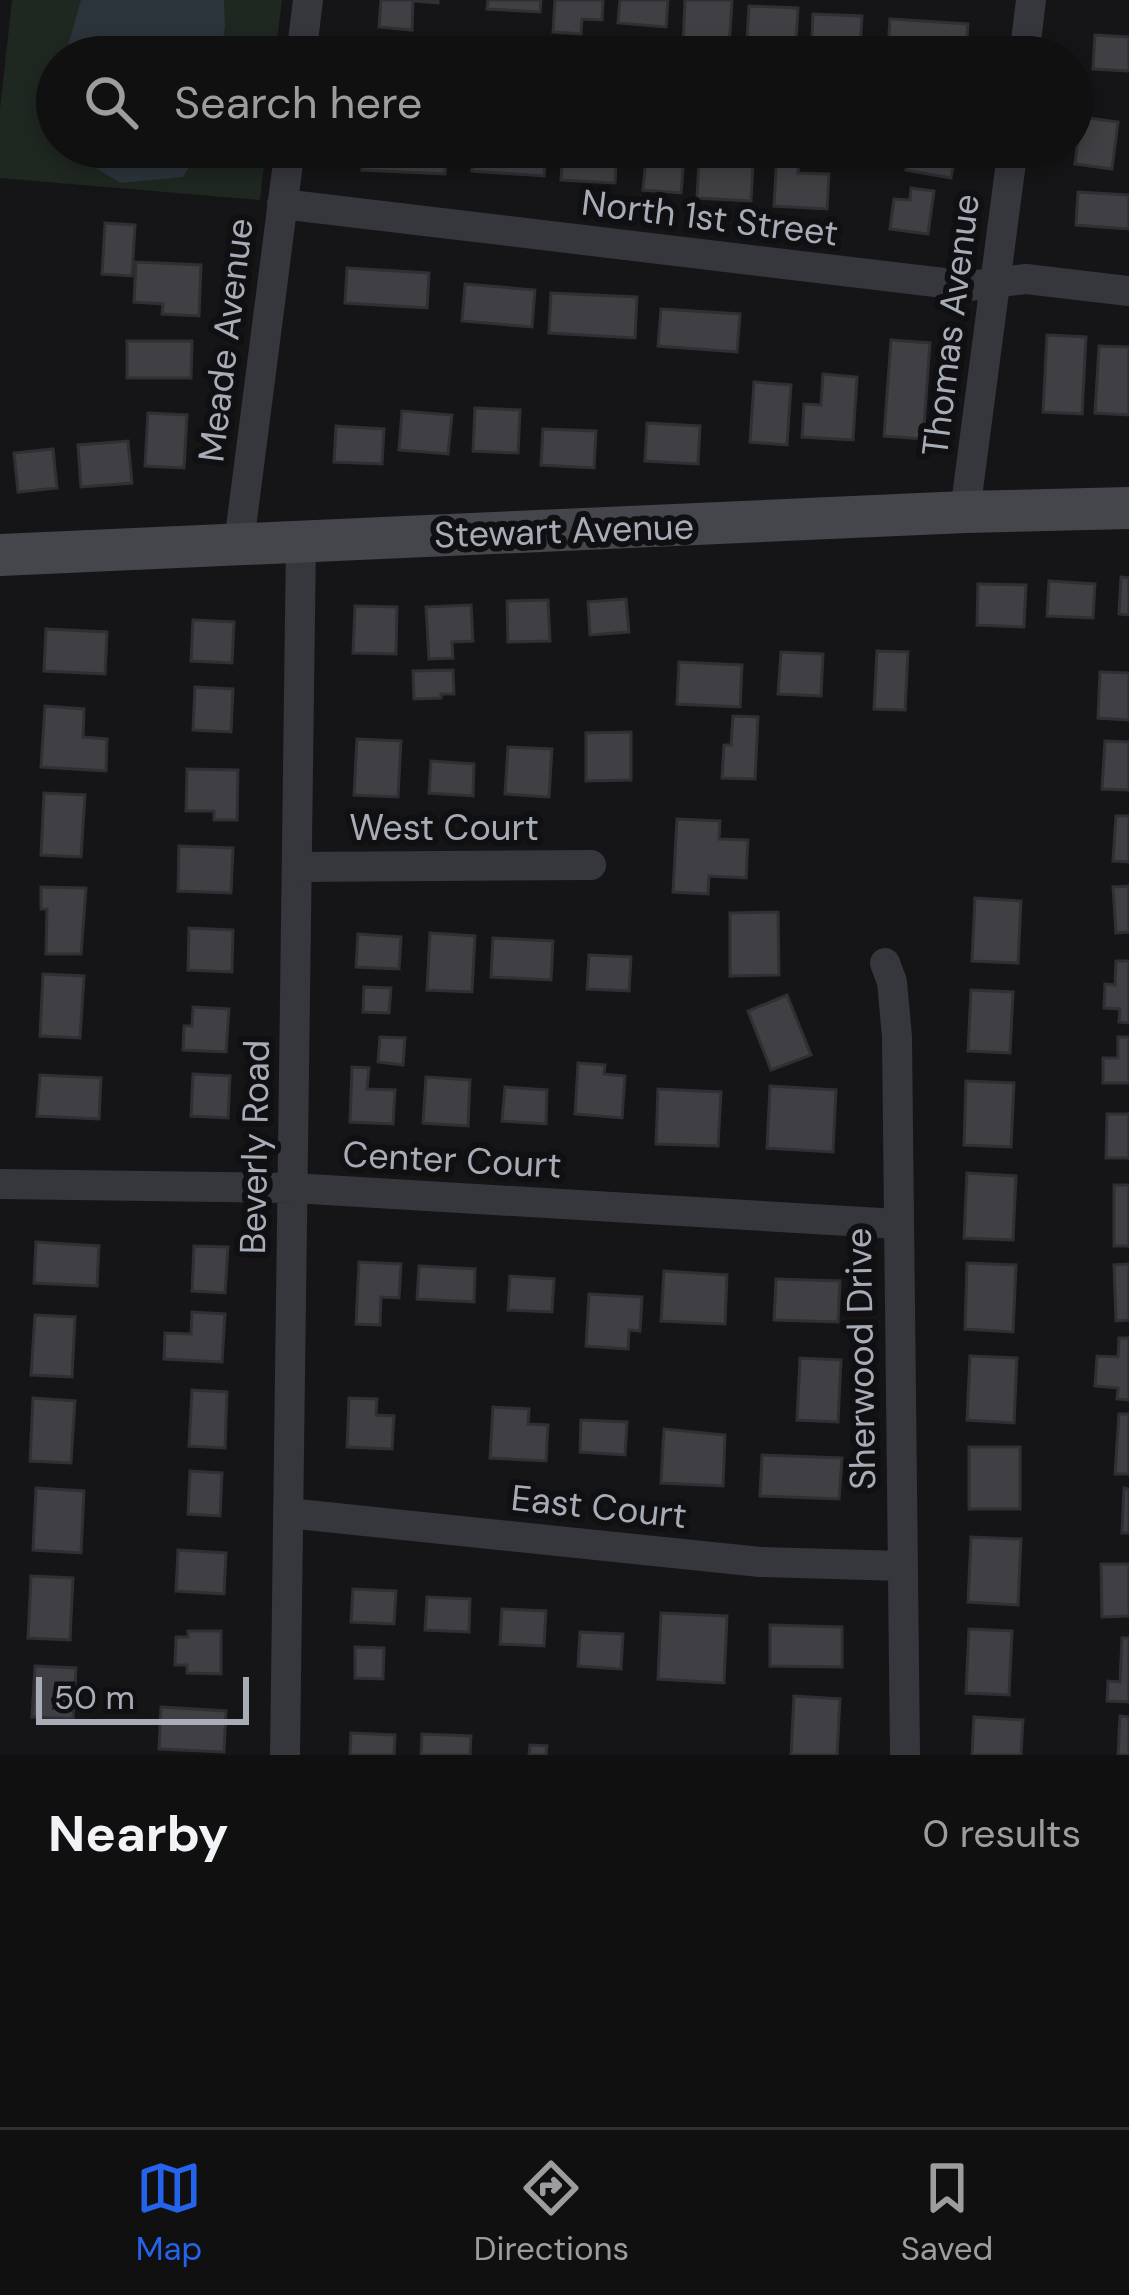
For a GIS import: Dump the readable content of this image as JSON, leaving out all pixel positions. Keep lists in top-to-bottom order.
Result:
{
  "streets": {
    "main road": ["Stewart Avenue"],
    "street": [
      "North 1st Street",
      "Thomas Avenue",
      "Meade Avenue",
      "West Court",
      "Beverly Road",
      "Center Court",
      "Sherwood Drive",
      "East Court"
    ]
  },
  "crossings": [
    ["North 1st Street", "Thomas Avenue"],
    ["North 1st Street", "Meade Avenue"],
    ["Thomas Avenue", "Stewart Avenue"],
    ["Meade Avenue", "Stewart Avenue"],
    ["Stewart Avenue", "Beverly Road"],
    ["West Court", "Beverly Road"],
    ["Beverly Road", "Center Court"],
    ["Beverly Road", "East Court"],
    ["Center Court", "Sherwood Drive"],
    ["Sherwood Drive", "East Court"]
  ],
  "scale_bar": "50 m",
  "page": {
    "search": "Search here",
    "scale": "50 m",
    "heading": ["Nearby", "0 results"],
    "nav": ["Map", "Directions", "Saved"]
  }
}
